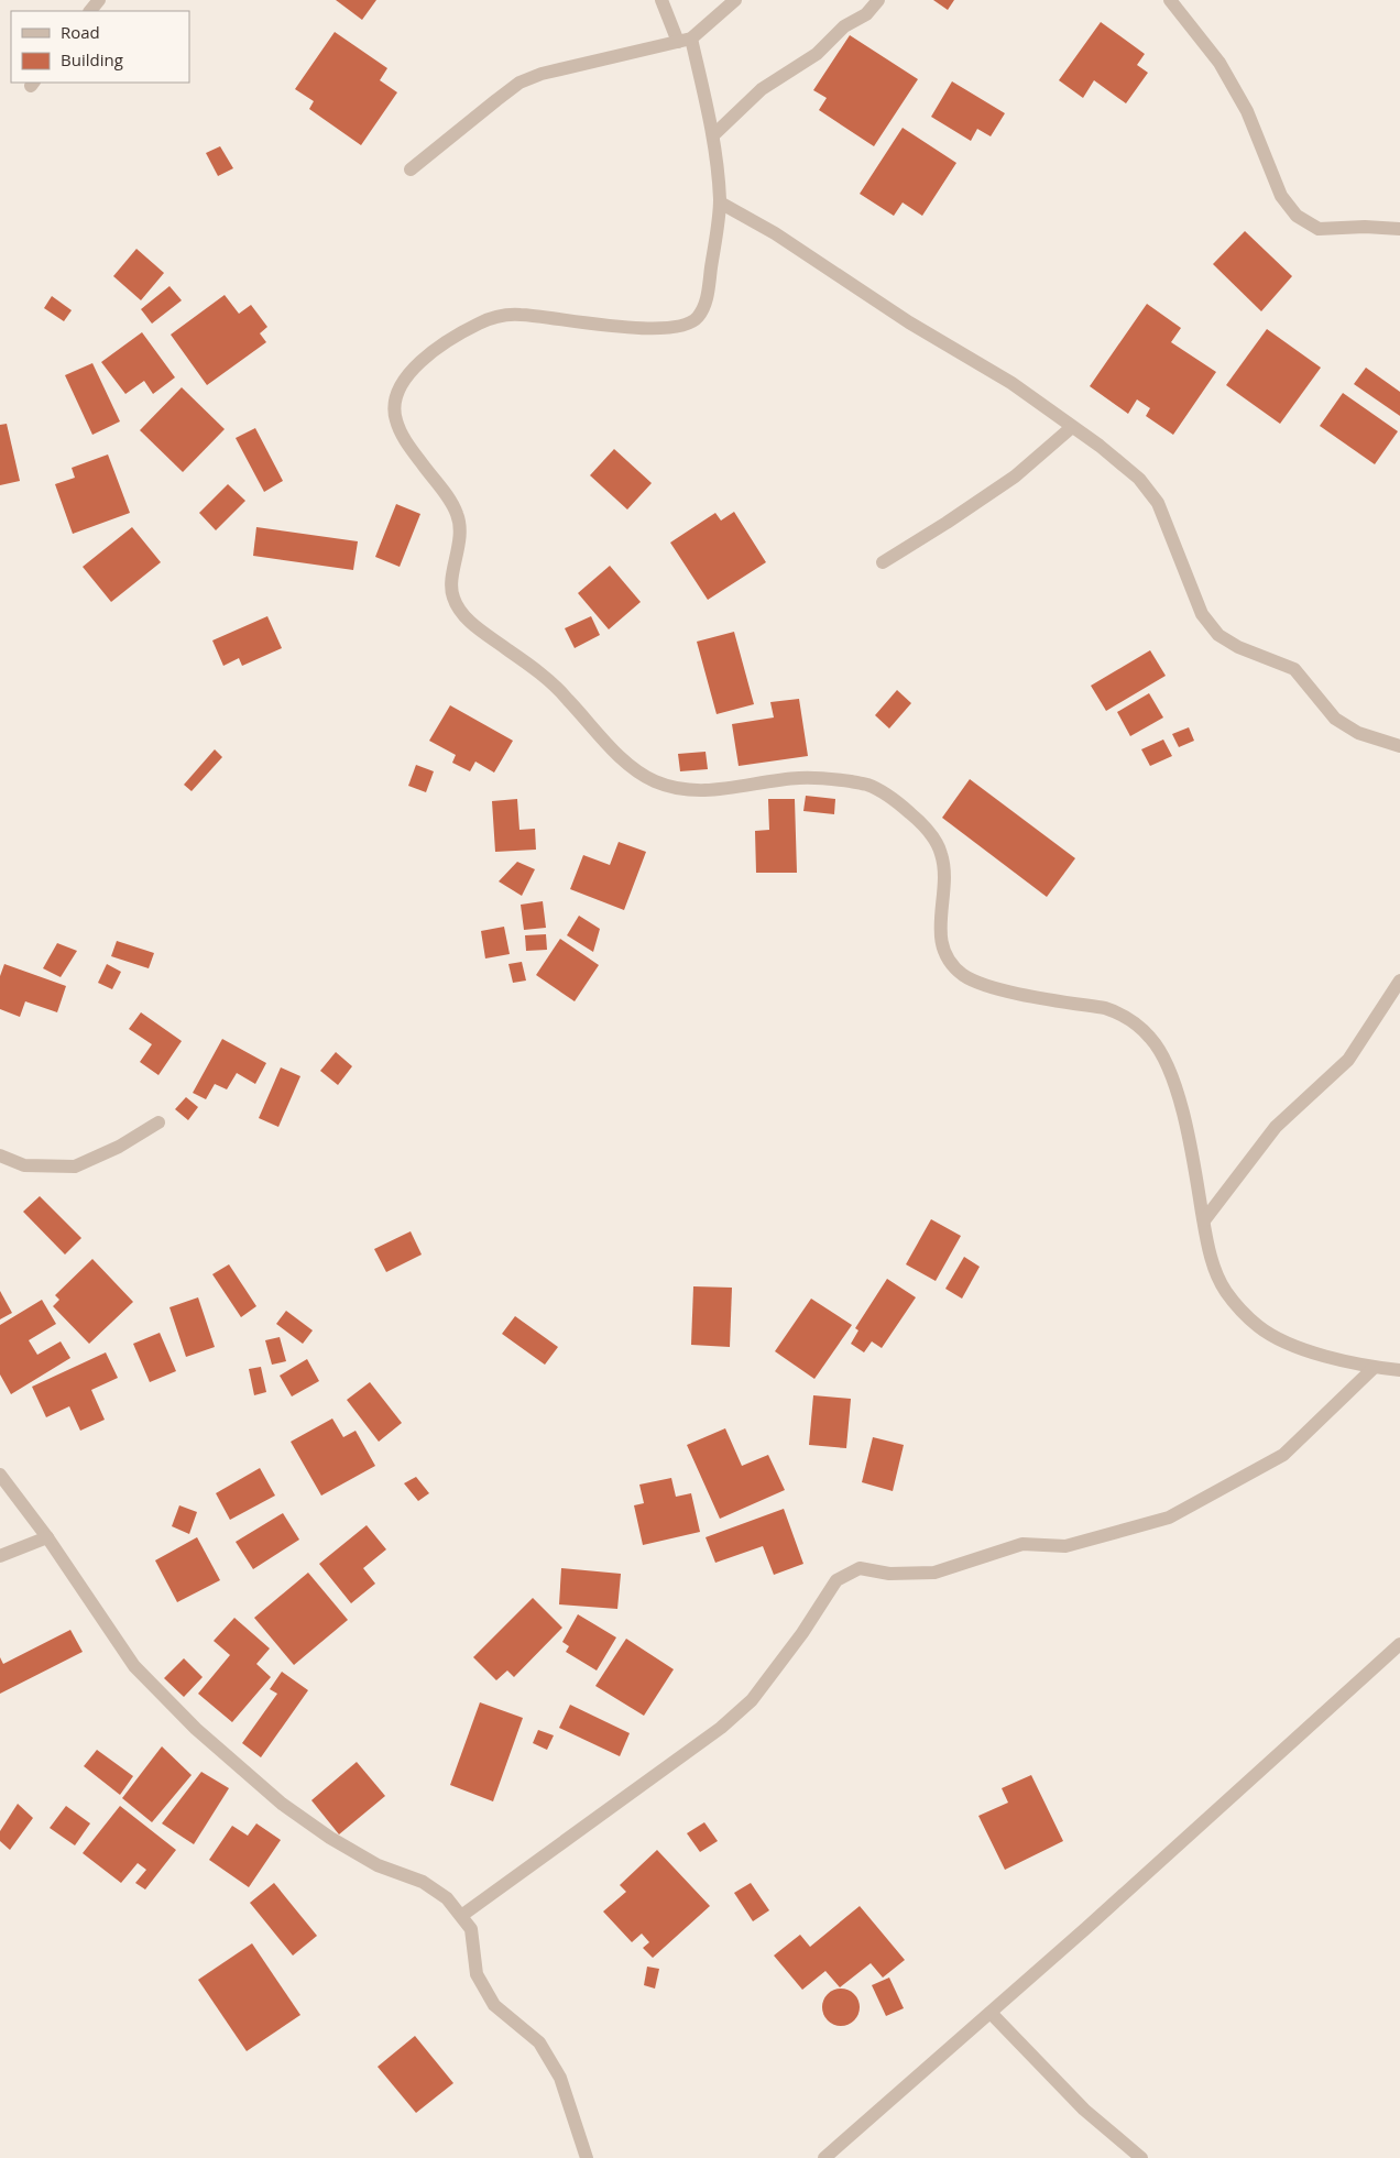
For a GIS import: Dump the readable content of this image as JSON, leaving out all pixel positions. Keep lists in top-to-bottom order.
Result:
{
  "legend": ["Road", "Building"]
}
